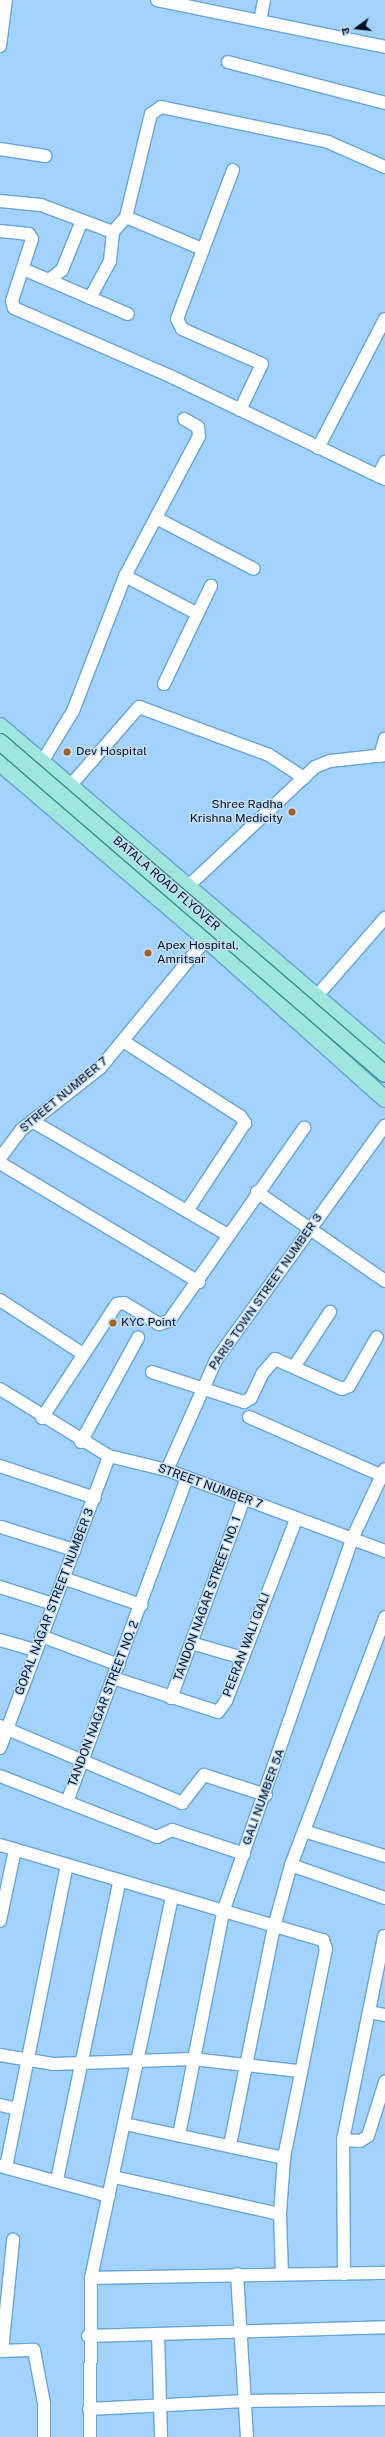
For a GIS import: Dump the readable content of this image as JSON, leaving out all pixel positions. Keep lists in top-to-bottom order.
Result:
{
  "streets": {
    "main road": ["BATALA ROAD FLYOVER"],
    "street": [
      "STREET NUMBER 7",
      "PARIS TOWN STREET NUMBER 3",
      "TANDON NAGAR STREET NO. 1",
      "GOPAL NAGAR STREET NUMBER 3",
      "PEERAN WALI GALI",
      "TANDON NAGAR STREET NO. 2",
      "GALI NUMBER 5A"
    ]
  },
  "crossings": [
    ["STREET NUMBER 7", "PARIS TOWN STREET NUMBER 3"],
    ["STREET NUMBER 7", "TANDON NAGAR STREET NO. 1"],
    ["STREET NUMBER 7", "GOPAL NAGAR STREET NUMBER 3"],
    ["STREET NUMBER 7", "PEERAN WALI GALI"],
    ["STREET NUMBER 7", "TANDON NAGAR STREET NO. 2"],
    ["STREET NUMBER 7", "GALI NUMBER 5A"],
    ["TANDON NAGAR STREET NO. 1", "PEERAN WALI GALI"],
    ["PEERAN WALI GALI", "TANDON NAGAR STREET NO. 2"]
  ],
  "places": [
    "Dev Hospital",
    "Shree Radha Krishna Medicity",
    "Apex Hospital, Amritsar",
    "KYC Point"
  ],
  "north": "left"
}
